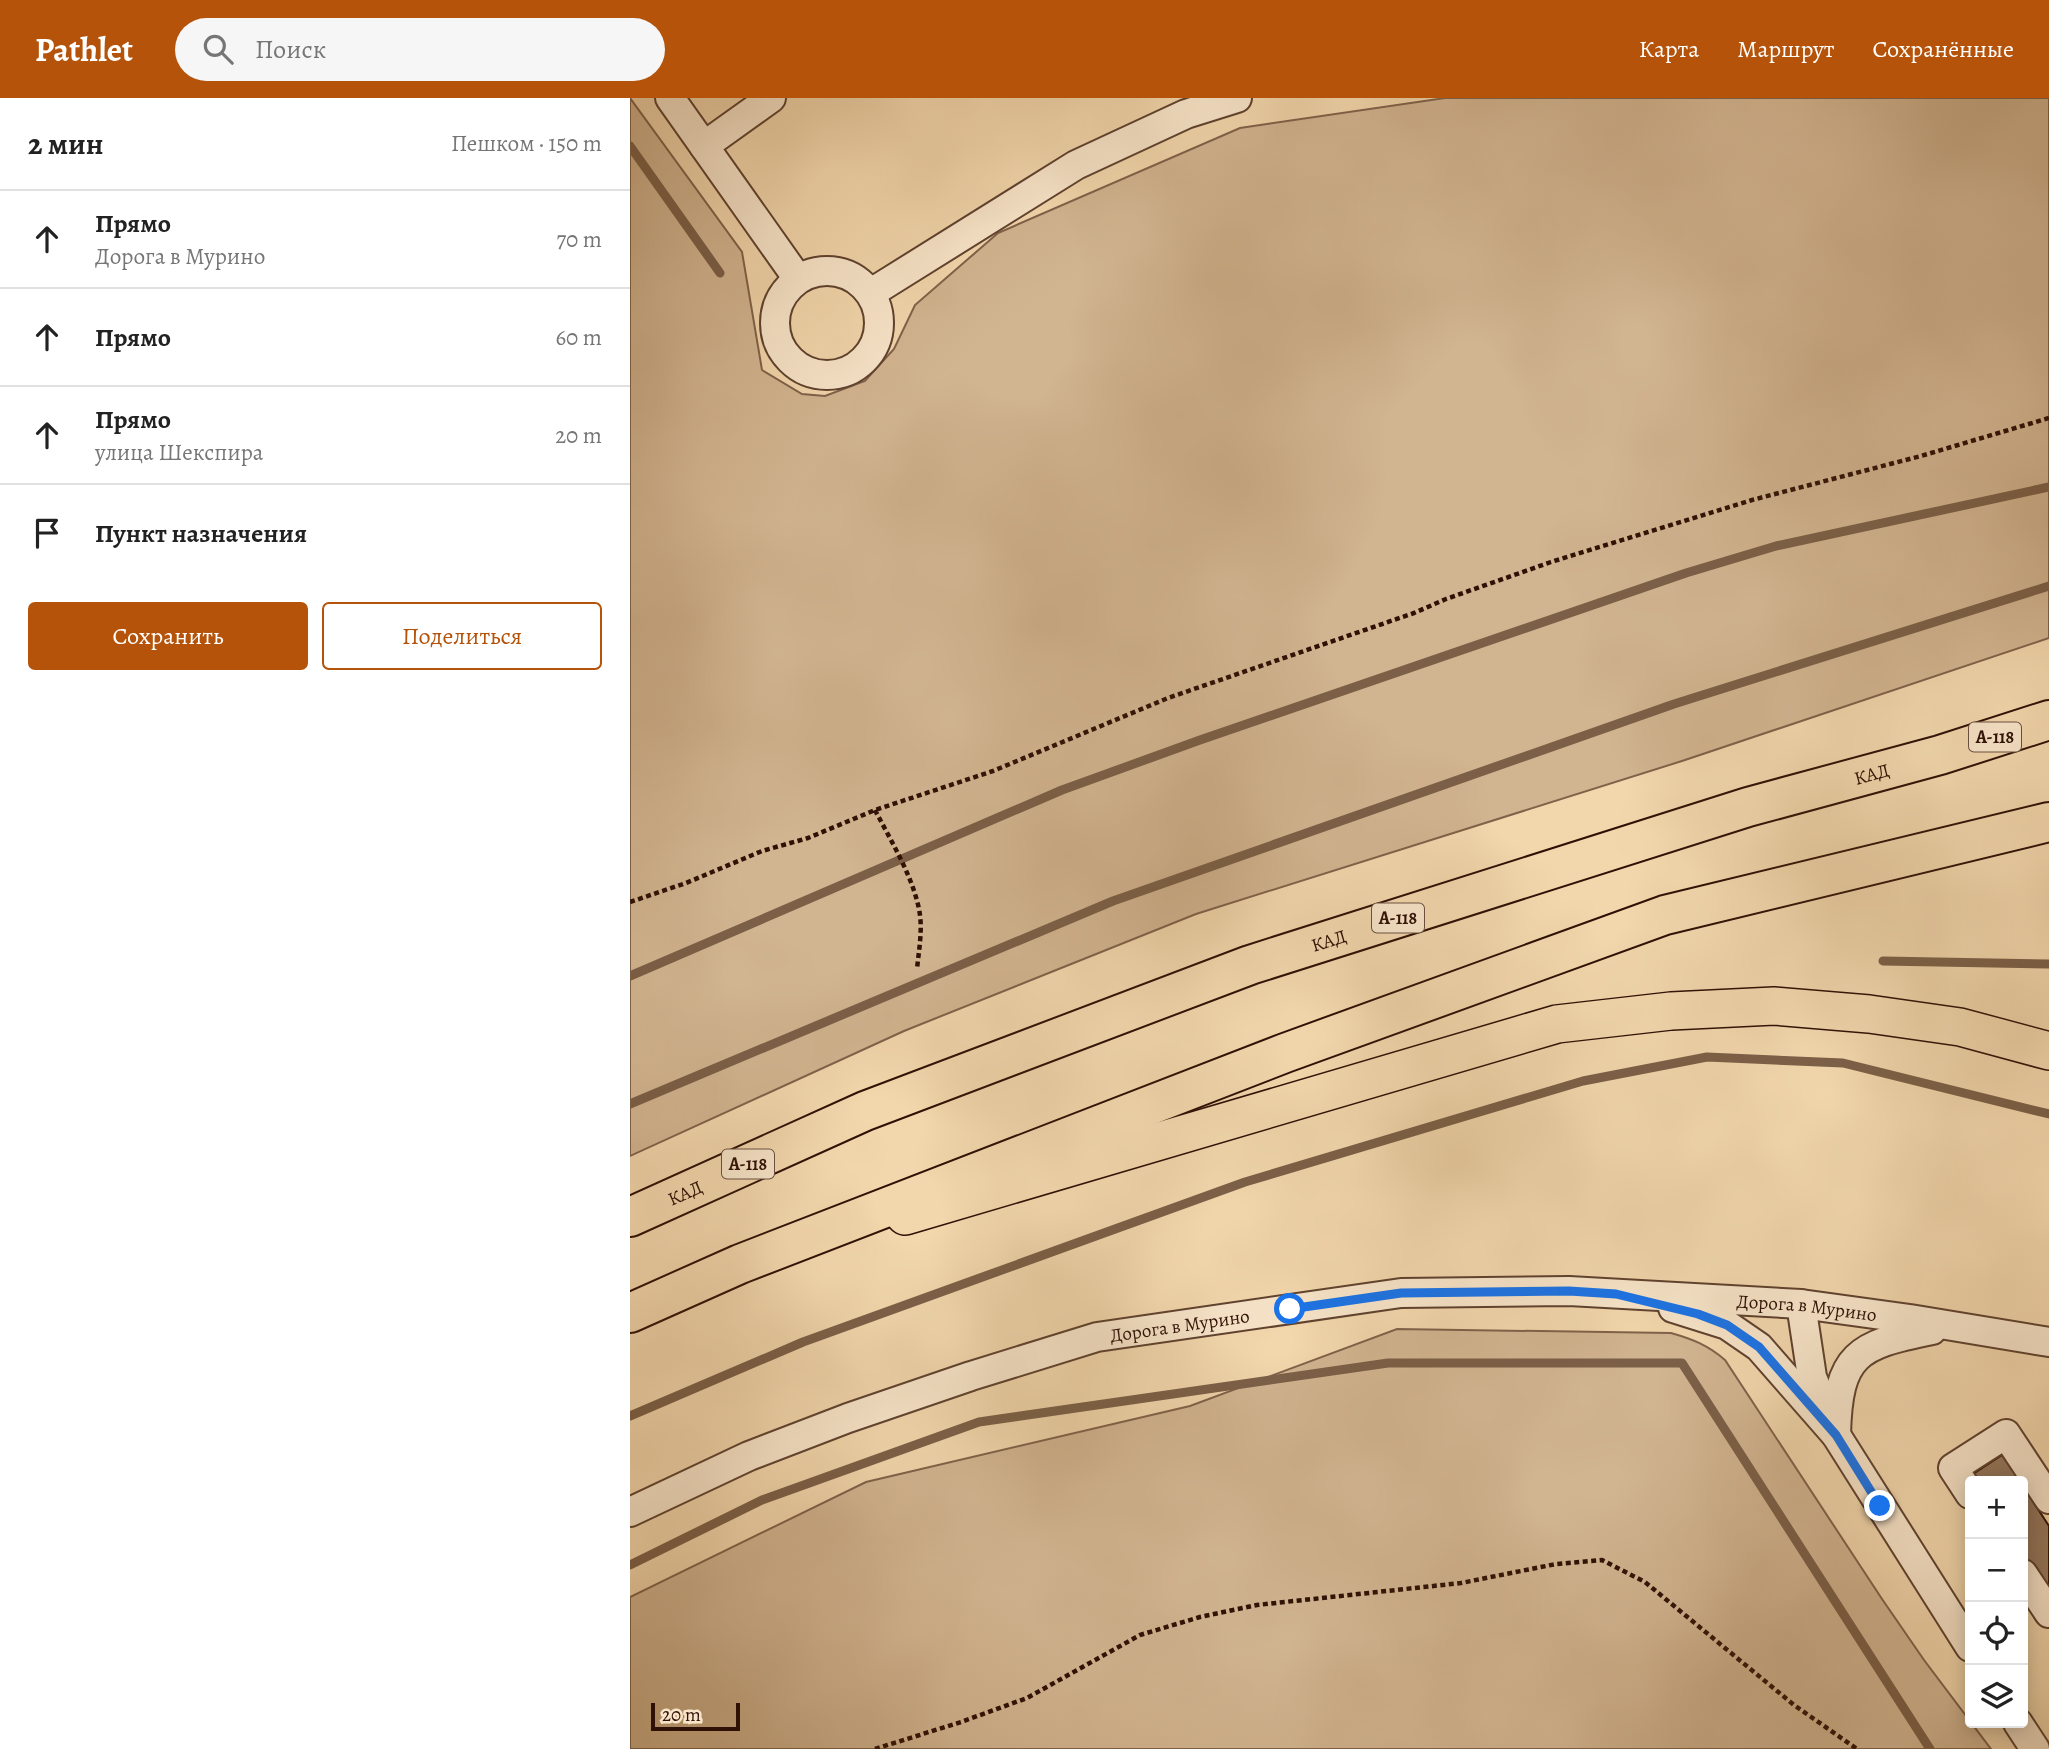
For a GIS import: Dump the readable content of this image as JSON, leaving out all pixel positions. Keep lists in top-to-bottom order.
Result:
{
  "streets": {
    "highway": ["А-118", "КАД"],
    "street": ["Дорога в Мурино"]
  },
  "scale_bar": "20 m",
  "page": {
    "header": "Pathlet",
    "search": "Поиск",
    "nav": ["Карта", "Маршрут", "Сохранённые"],
    "heading": ["2 мин", "Пешком · 150 m"],
    "list": [
      ["Прямо", "Дорога в Мурино", "70 m"],
      ["Прямо", "60 m"],
      ["Прямо", "улица Шекспира", "20 m"],
      "Пункт назначения"
    ],
    "buttons": ["Сохранить", "Поделиться"],
    "map_buttons": ["+", "−"],
    "scale": "20 m"
  }
}
